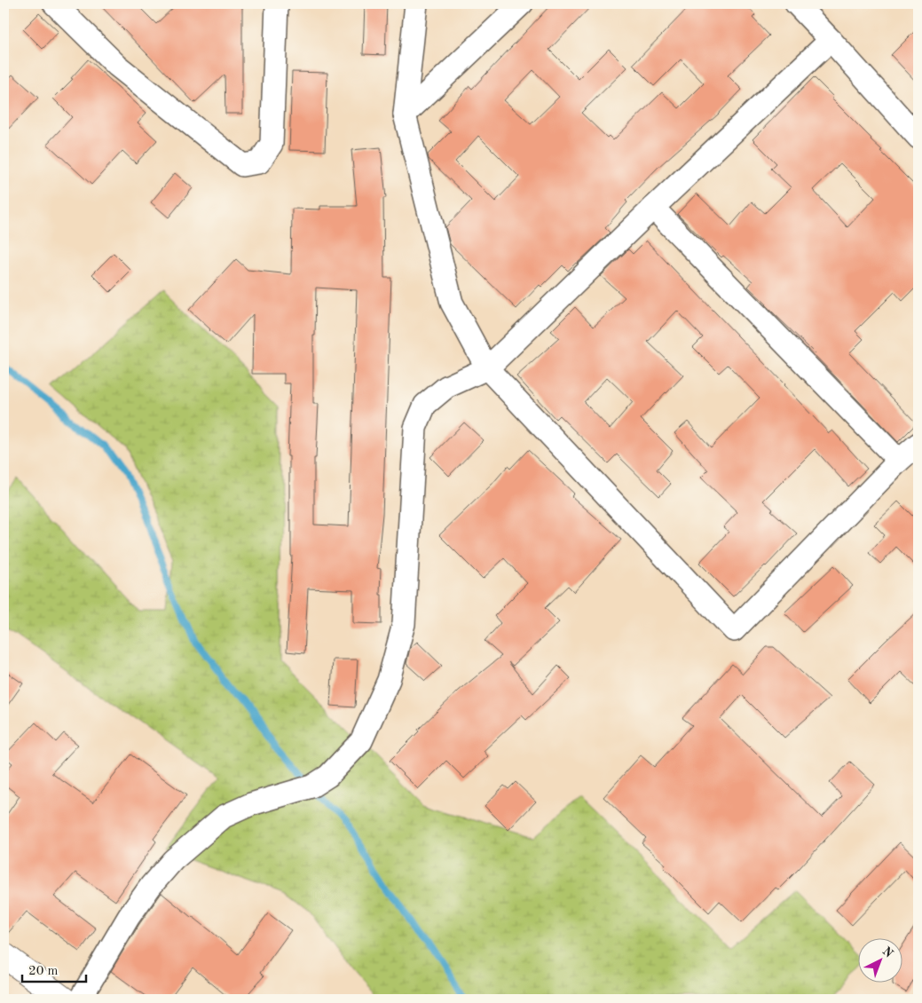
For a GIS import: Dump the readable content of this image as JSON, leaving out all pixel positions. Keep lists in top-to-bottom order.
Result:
{
  "scale_bar": "20 m",
  "north": "top right"
}
